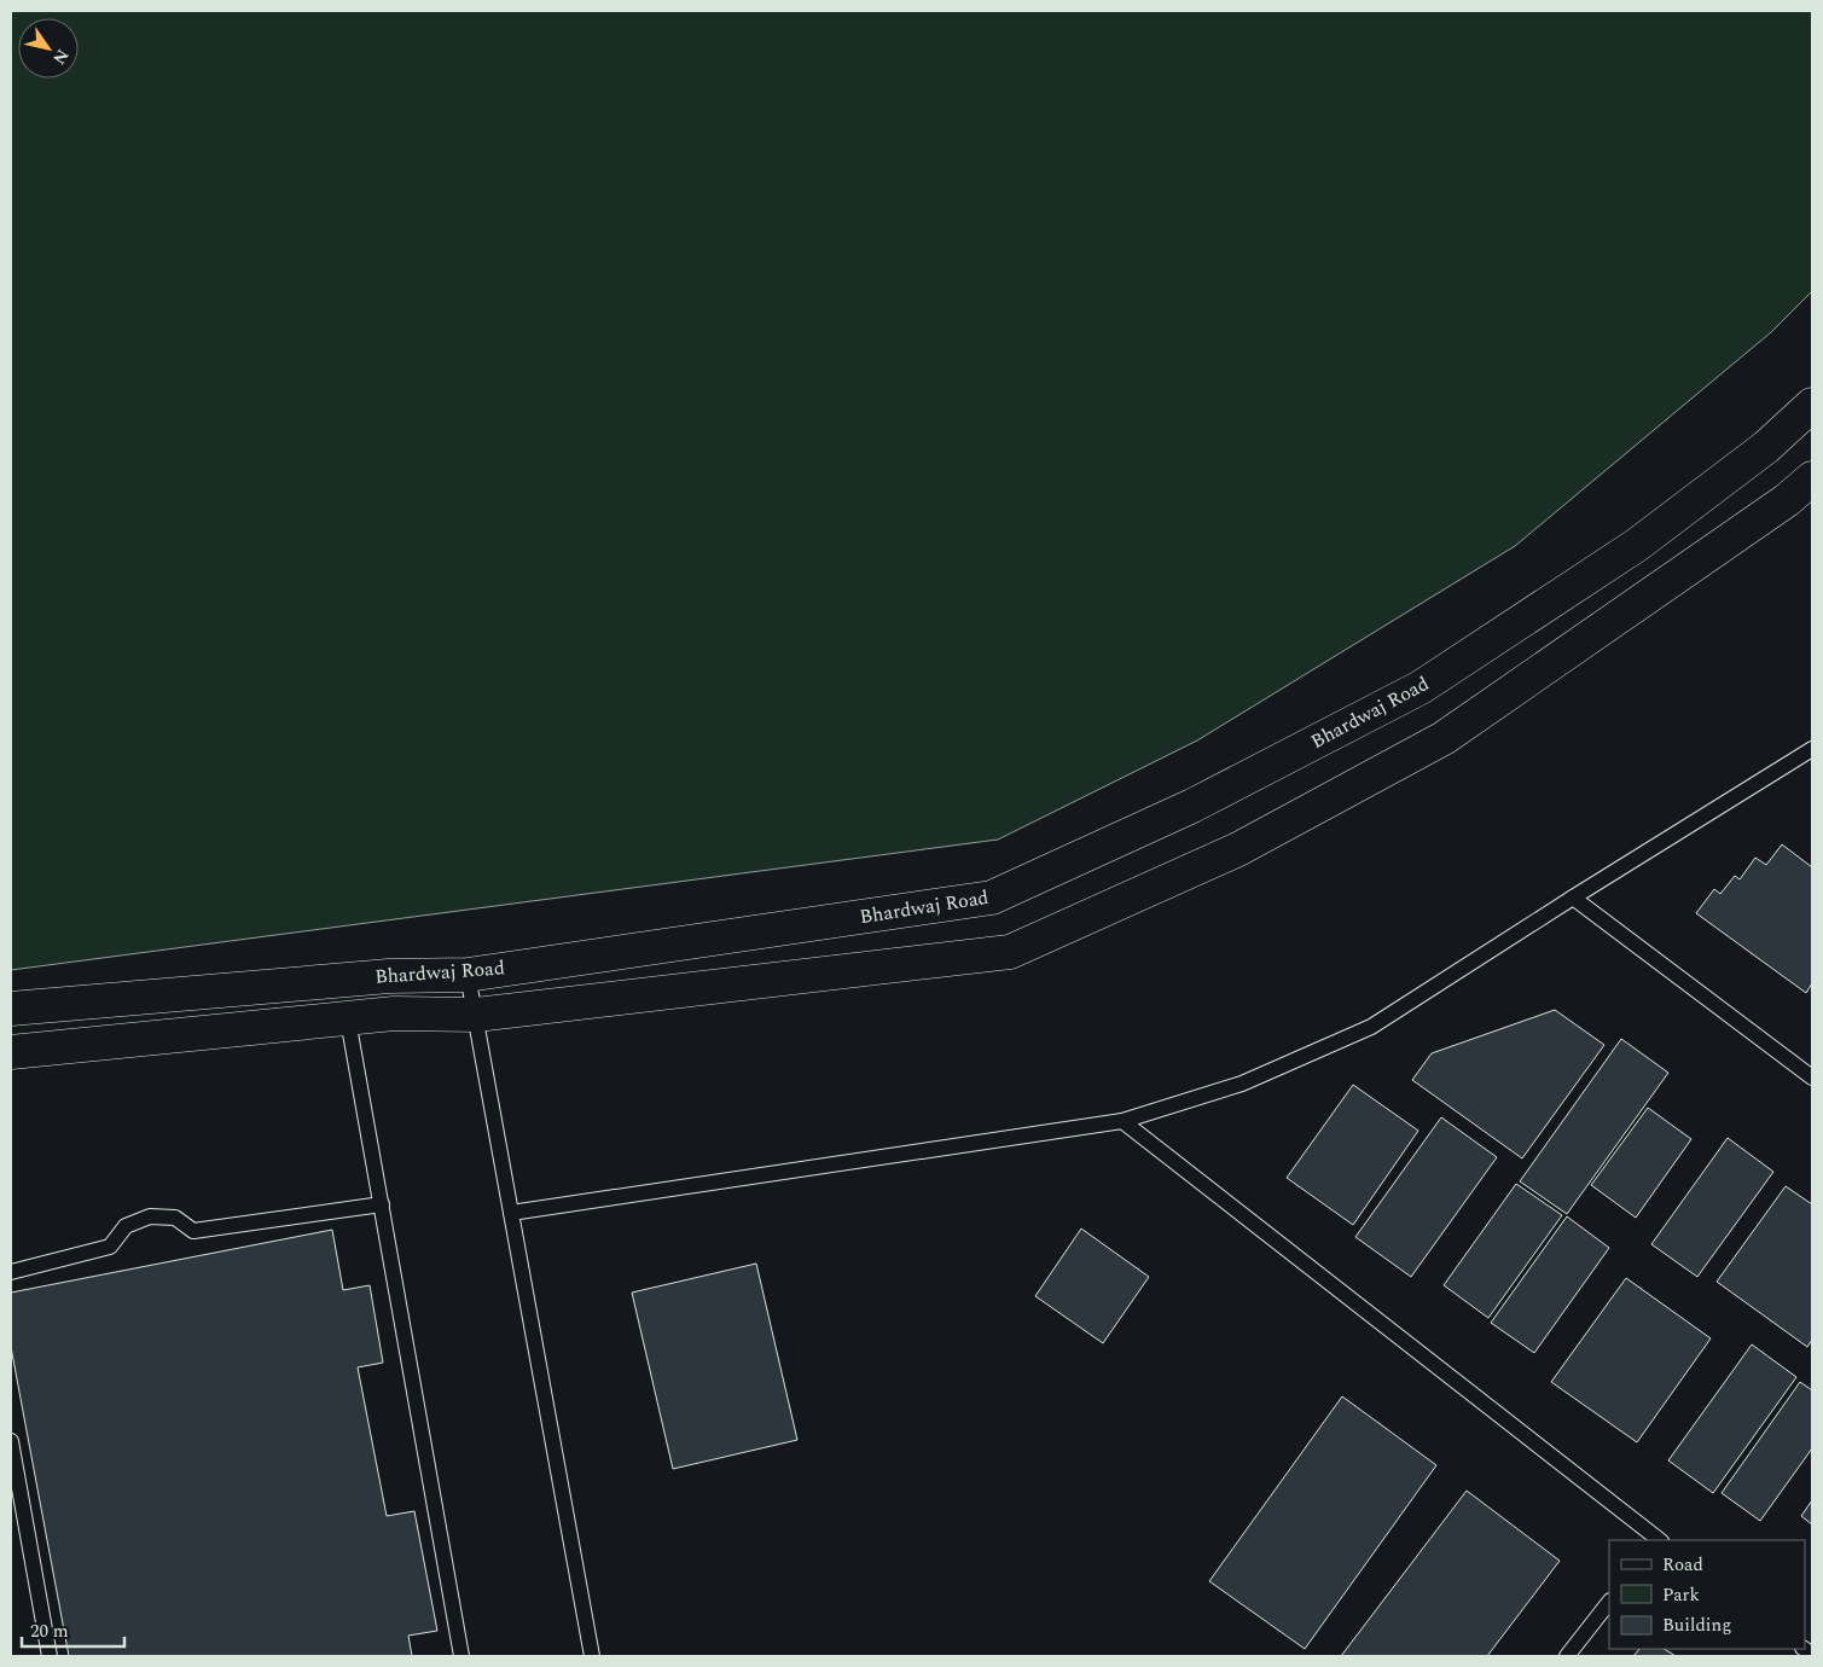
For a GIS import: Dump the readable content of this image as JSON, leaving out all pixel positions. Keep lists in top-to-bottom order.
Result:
{
  "streets": {
    "street": ["Bhardwaj Road"]
  },
  "legend": ["Road", "Park", "Building"],
  "scale_bar": "20 m",
  "north": "bottom right"
}
